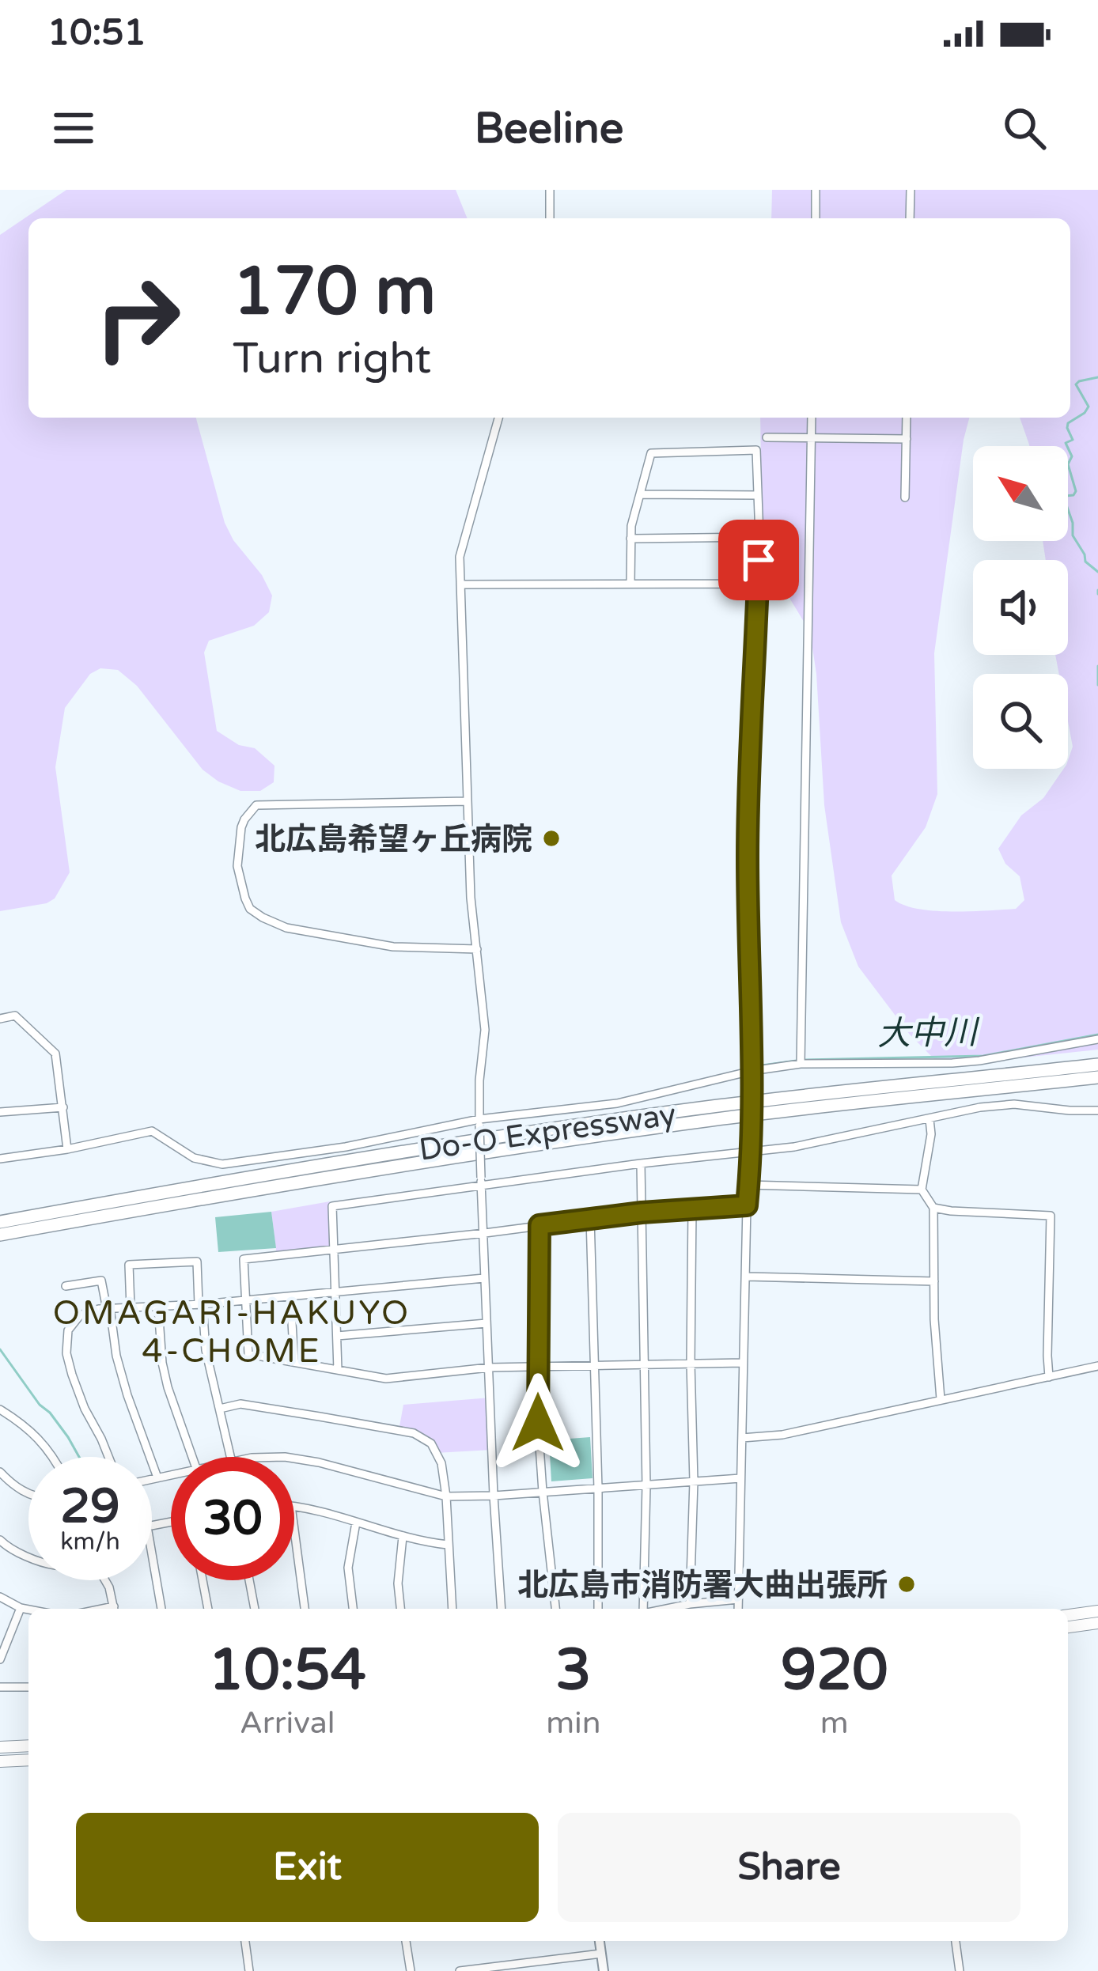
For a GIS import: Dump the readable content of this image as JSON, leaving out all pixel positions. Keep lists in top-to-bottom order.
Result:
{
  "streets": {
    "highway": ["Do-O Expressway"]
  },
  "districts": ["OMAGARI-HAKUYO 4-CHOME"],
  "water": ["大中川"],
  "places": ["北広島希望ヶ丘病院", "北広島市消防署大曲出張所"],
  "north": "top left",
  "page": {
    "status": "10:51",
    "header": "Beeline",
    "turn": ["170 m", "Turn right"],
    "speed": "29 km/h",
    "limit": "30",
    "eta": [
      "10:54",
      "Arrival",
      "3",
      "min",
      "920",
      "m"
    ],
    "buttons": ["Exit", "Share"]
  }
}
